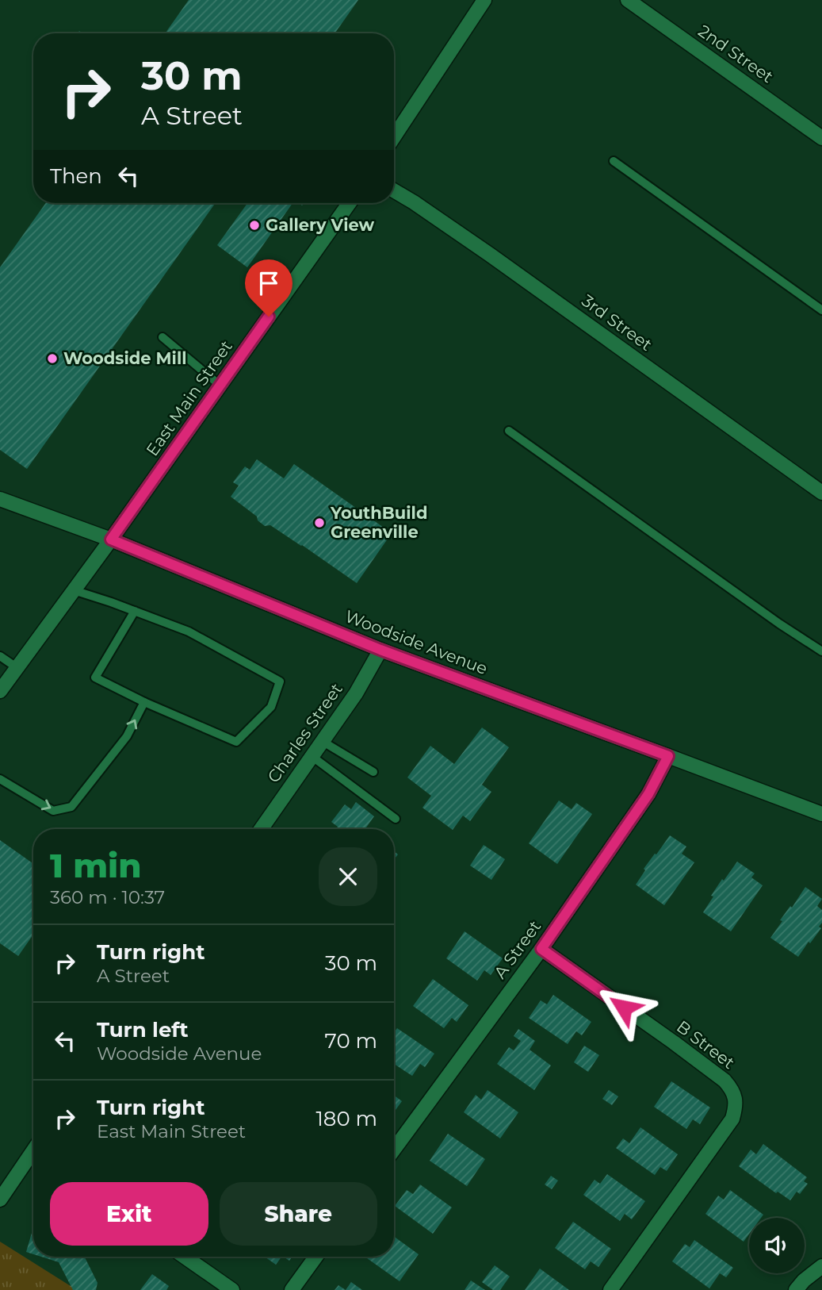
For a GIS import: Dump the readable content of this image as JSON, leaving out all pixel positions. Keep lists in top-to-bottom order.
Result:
{
  "streets": {
    "street": [
      "2nd Street",
      "3rd Street",
      "East Main Street",
      "Woodside Avenue",
      "Charles Street",
      "A Street",
      "B Street"
    ]
  },
  "crossings": [
    ["East Main Street", "Woodside Avenue"],
    ["Woodside Avenue", "Charles Street"],
    ["Woodside Avenue", "A Street"],
    ["A Street", "B Street"]
  ],
  "places": ["Gallery View", "Woodside Mill", "YouthBuild Greenville"],
  "page": {
    "turn": ["30 m", "A Street"],
    "then": "Then",
    "heading": ["1 min", "360 m · 10:37"],
    "list": [
      {
        "name": "Turn right",
        "note": "A Street",
        "value": "30 m"
      },
      {
        "name": "Turn left",
        "note": "Woodside Avenue",
        "value": "70 m"
      },
      {
        "name": "Turn right",
        "note": "East Main Street",
        "value": "180 m"
      }
    ],
    "buttons": ["Exit", "Share"]
  }
}
